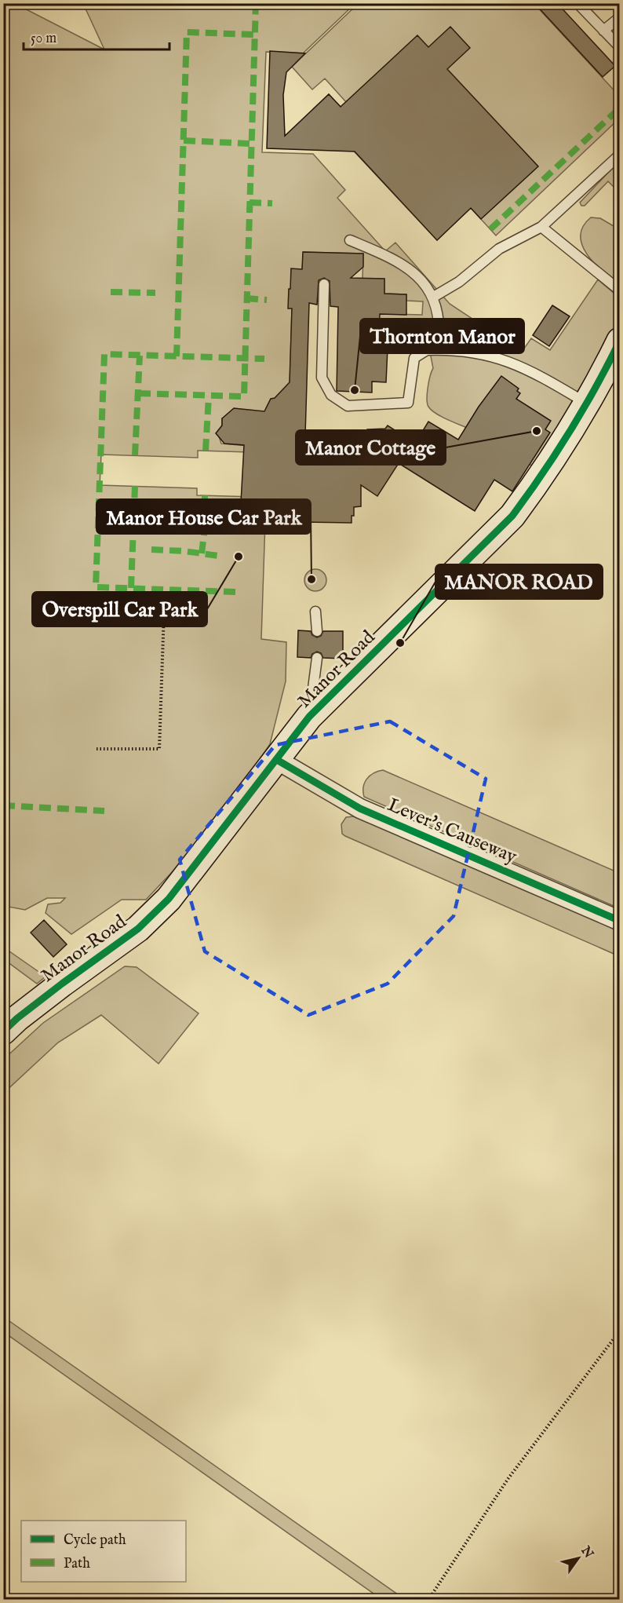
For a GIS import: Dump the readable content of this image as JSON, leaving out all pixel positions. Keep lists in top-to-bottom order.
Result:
{
  "streets": {
    "street": ["Manor Road", "Lever's Causeway"]
  },
  "crossings": [
    ["Manor Road", "Lever's Causeway"]
  ],
  "places": [
    "Thornton Manor",
    "Manor Cottage",
    "Overspill Car Park",
    "Manor House Car Park",
    "MANOR ROAD"
  ],
  "legend": ["Cycle path", "Path"],
  "scale_bar": "50 m",
  "north": "top right"
}
